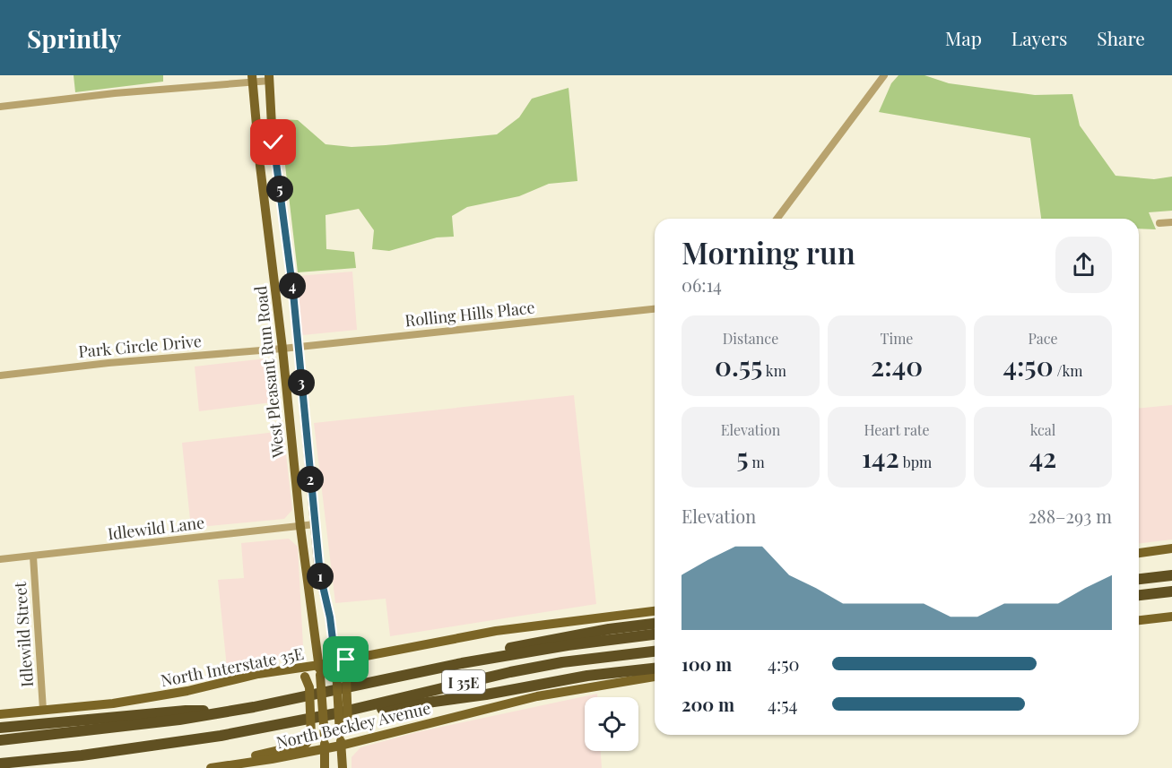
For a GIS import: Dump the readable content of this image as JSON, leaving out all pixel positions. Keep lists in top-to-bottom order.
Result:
{
  "streets": {
    "highway": ["I 35E"],
    "main road": ["West Pleasant Run Road", "North Interstate 35E", "North Beckley Avenue"],
    "street": [
      "Rolling Hills Place",
      "Park Circle Drive",
      "Idlewild Lane",
      "Idlewild Street"
    ]
  },
  "crossings": [
    ["Rolling Hills Place", "Park Circle Drive"],
    ["Rolling Hills Place", "West Pleasant Run Road"],
    ["Park Circle Drive", "West Pleasant Run Road"],
    ["West Pleasant Run Road", "Idlewild Lane"],
    ["West Pleasant Run Road", "North Interstate 35E"],
    ["West Pleasant Run Road", "North Beckley Avenue"],
    ["Idlewild Lane", "Idlewild Street"],
    ["Idlewild Street", "North Interstate 35E"]
  ],
  "page": {
    "header": "Sprintly",
    "nav": ["Map", "Layers", "Share"],
    "pins": [
      "5",
      "4",
      "3",
      "2",
      "1"
    ],
    "heading": ["Morning run", "06:14"],
    "stats": [
      ["Distance", "0.55 km"],
      ["Time", "2:40"],
      ["Pace", "4:50 /km"],
      ["Elevation", "5 m"],
      ["Heart rate", "142 bpm"],
      ["kcal", "42"]
    ],
    "chart": ["Elevation", "288–293 m"],
    "list": [
      {
        "name": "100 m",
        "note": "4:50"
      },
      {
        "name": "200 m",
        "note": "4:54"
      }
    ]
  }
}
